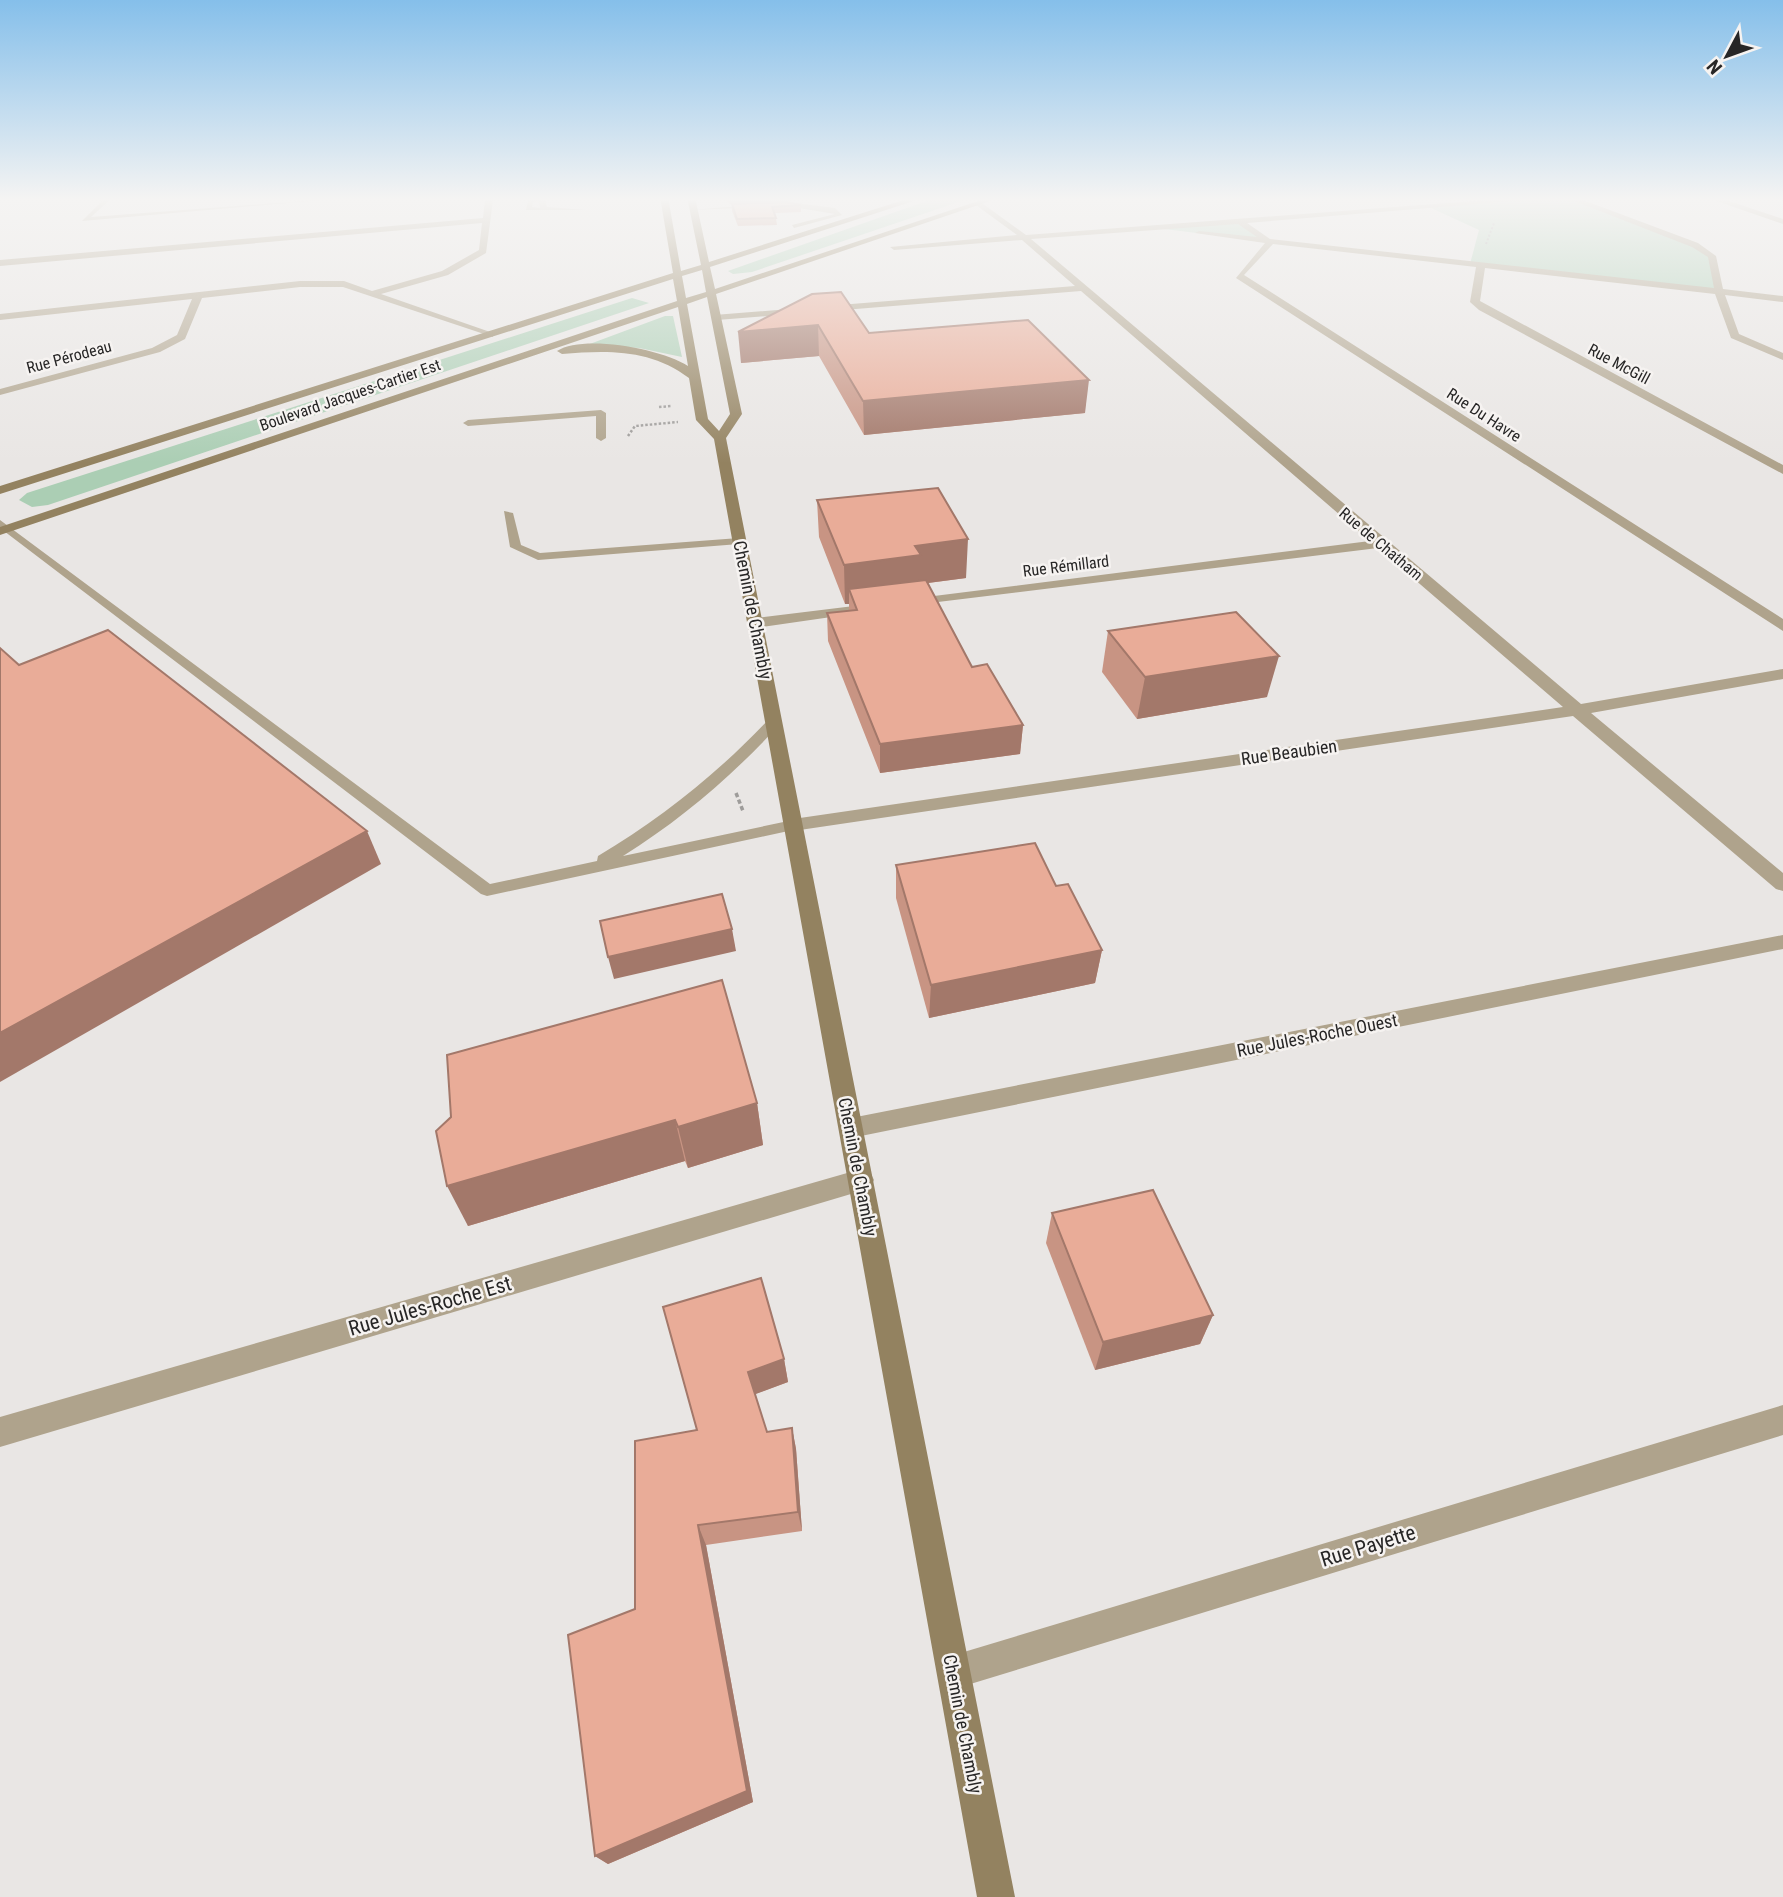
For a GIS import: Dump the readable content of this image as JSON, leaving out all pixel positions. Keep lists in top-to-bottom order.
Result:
{
  "streets": {
    "main road": ["Boulevard Jacques-Cartier Est", "Chemin de Chambly"],
    "street": [
      "Rue Pérodeau",
      "Rue McGill",
      "Rue Du Havre",
      "Rue de Chatham",
      "Rue Rémillard",
      "Rue Beaubien",
      "Rue Jules-Roche Ouest",
      "Rue Jules-Roche Est",
      "Rue Payette"
    ]
  },
  "crossings": [
    ["Rue de Chatham", "Rue Rémillard"],
    ["Rue de Chatham", "Rue Beaubien"],
    ["Chemin de Chambly", "Rue Beaubien"],
    ["Chemin de Chambly", "Rue Jules-Roche Ouest"],
    ["Chemin de Chambly", "Rue Jules-Roche Est"],
    ["Chemin de Chambly", "Rue Payette"]
  ],
  "north": "bottom left"
}
